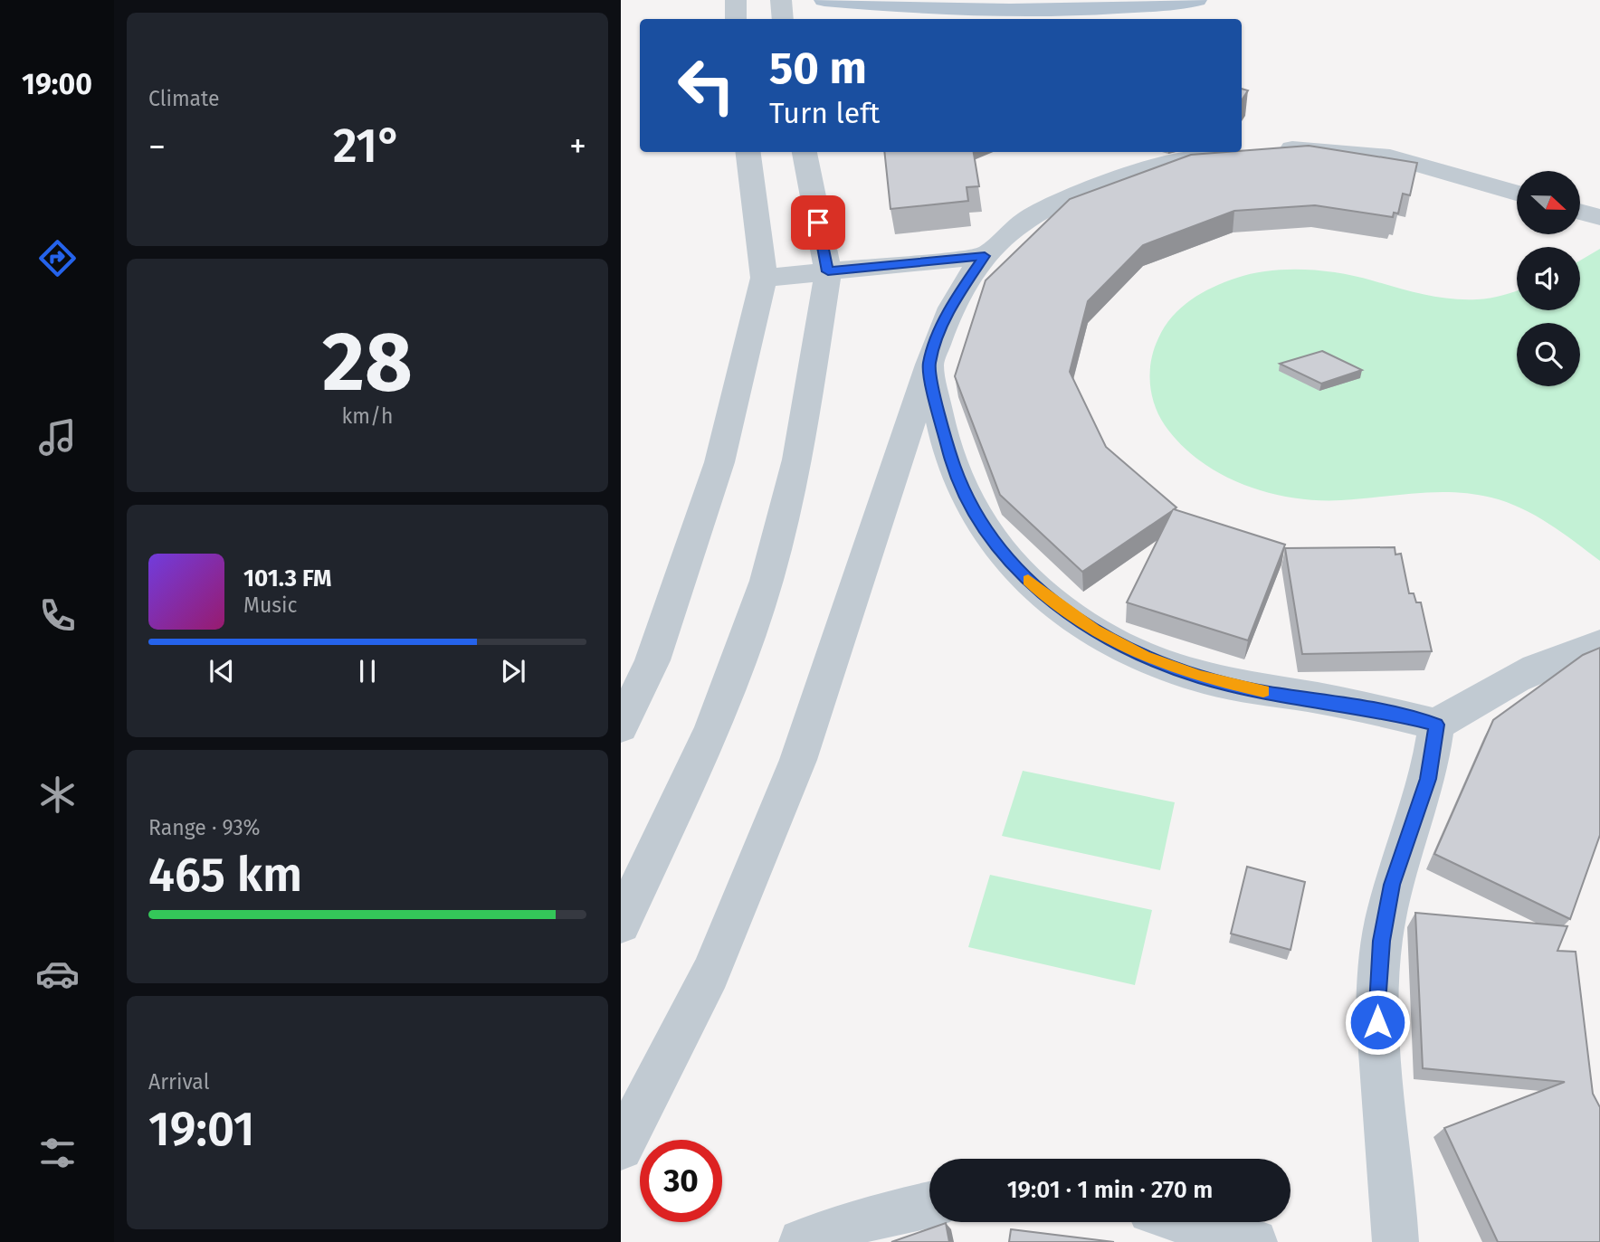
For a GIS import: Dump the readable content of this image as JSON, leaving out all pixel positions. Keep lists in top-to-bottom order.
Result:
{
  "north": "right",
  "page": {
    "tabs": "19:00",
    "tile": [
      "Climate",
      ["28", "km/h"],
      ["Range · 93%", "465 km"],
      ["Arrival", "19:01"]
    ],
    "turn": ["50 m", "Turn left"],
    "heat": ["−", "21°", "+"],
    "song": ["101.3 FM", "Music"],
    "limit": "30",
    "trip": "19:01 · 1 min · 270 m"
  }
}
